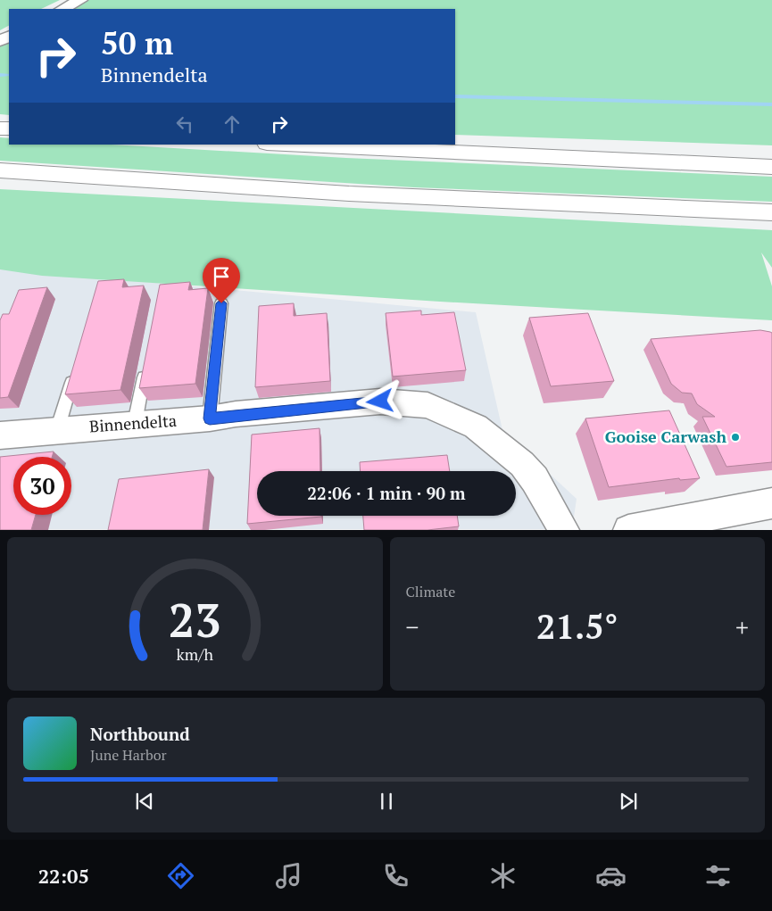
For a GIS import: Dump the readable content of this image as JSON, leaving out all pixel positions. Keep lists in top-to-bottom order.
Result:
{
  "streets": {
    "street": ["Binnendelta"]
  },
  "places": ["Gooise Carwash"],
  "page": {
    "turn": ["50 m", "Binnendelta"],
    "limit": "30",
    "trip": "22:06 · 1 min · 90 m",
    "tile": "Climate",
    "heat": ["−", "21.5°", "+"],
    "song": ["Northbound", "June Harbor"],
    "tabs": "22:05",
    "gauge": ["23", "km/h"]
  }
}
